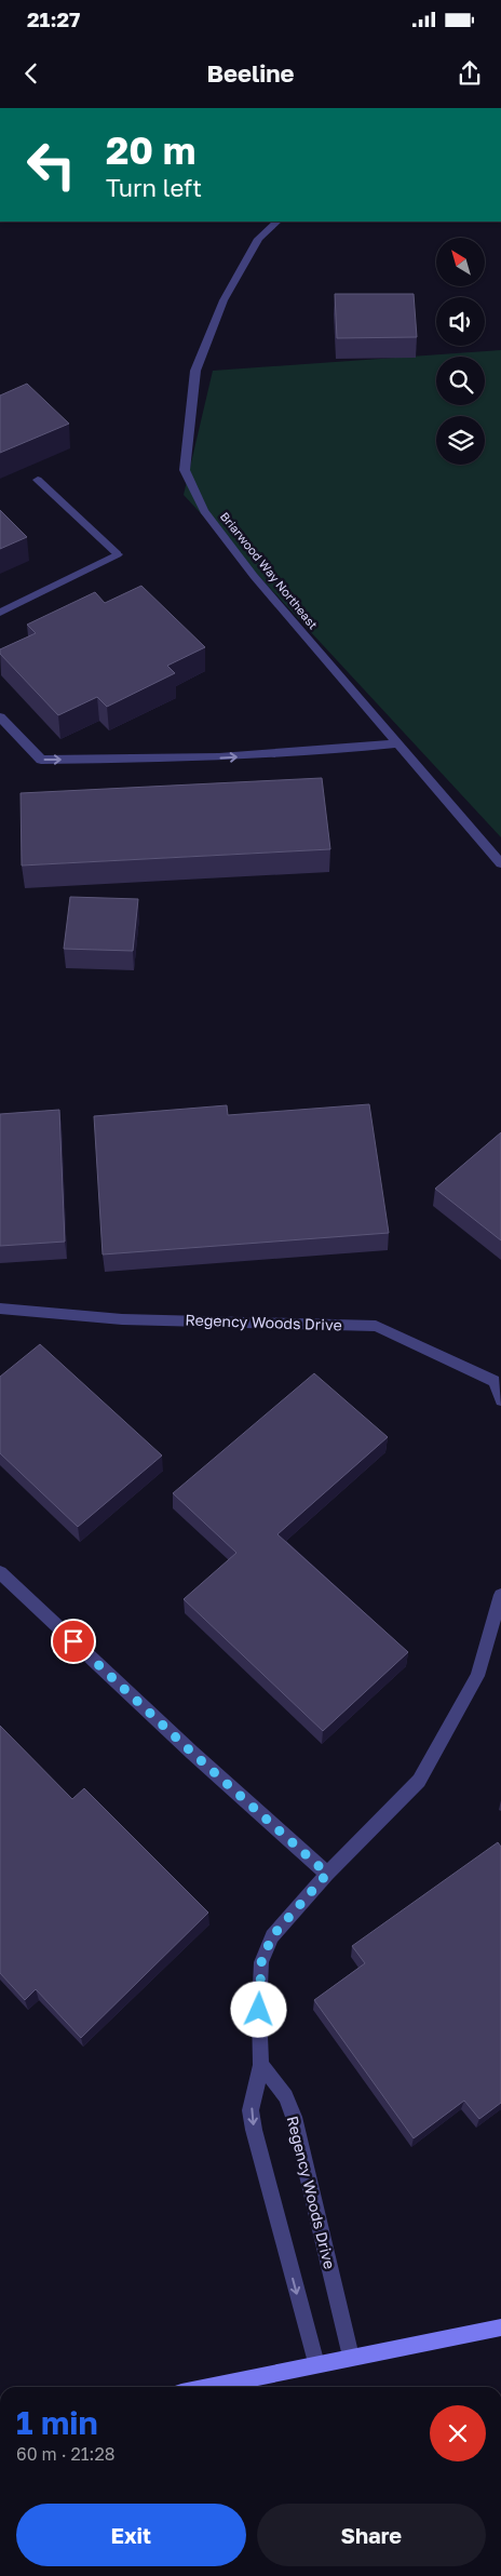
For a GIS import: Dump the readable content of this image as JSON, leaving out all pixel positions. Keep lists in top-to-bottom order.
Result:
{
  "streets": {
    "street": ["Briarwood Way Northeast", "Regency Woods Drive"]
  },
  "north": "top left",
  "page": {
    "status": "21:27",
    "header": "Beeline",
    "turn": ["20 m", "Turn left"],
    "heading": ["1 min", "60 m · 21:28"],
    "buttons": ["Exit", "Share"]
  }
}
